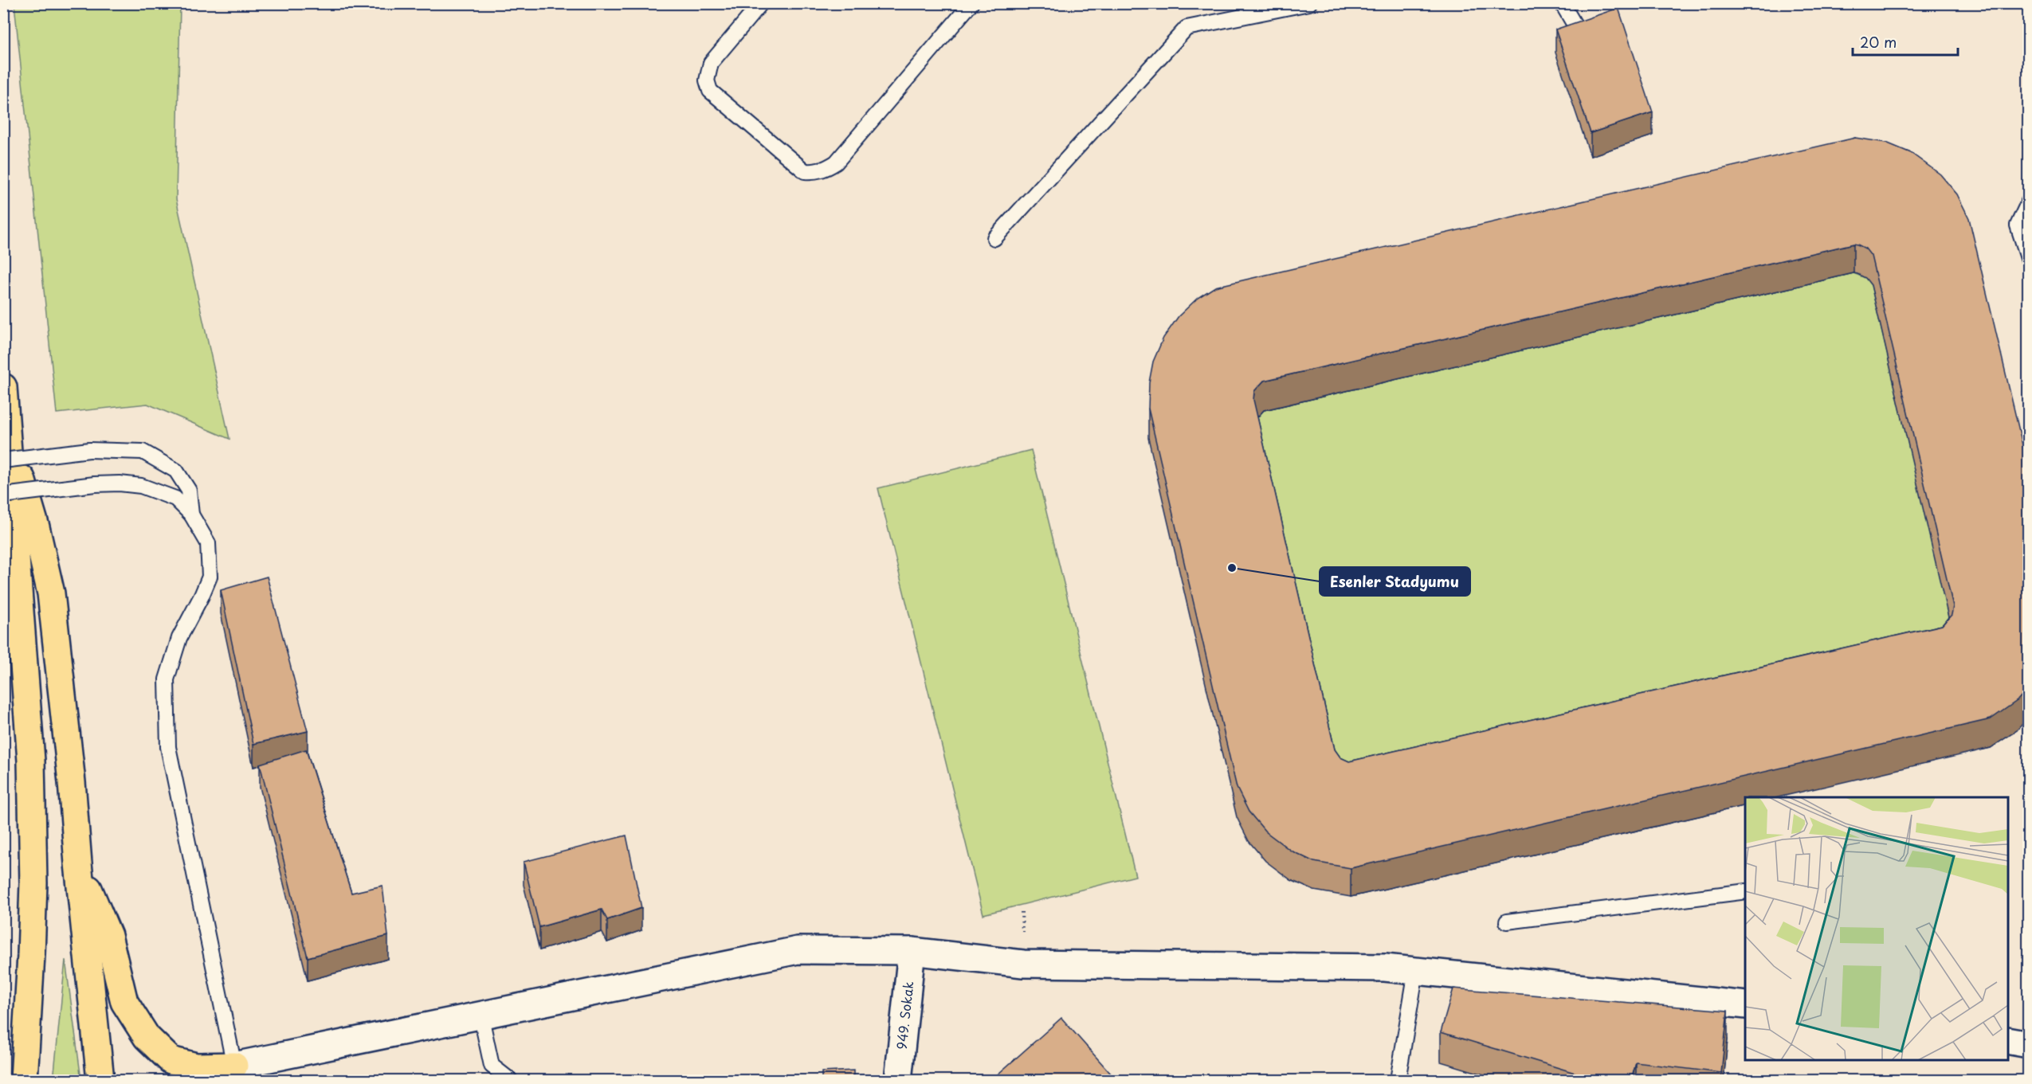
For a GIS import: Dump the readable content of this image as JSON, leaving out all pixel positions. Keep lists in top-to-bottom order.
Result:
{
  "streets": {
    "street": ["949. Sokak"]
  },
  "places": ["Esenler Stadyumu"],
  "scale_bar": "20 m"
}
